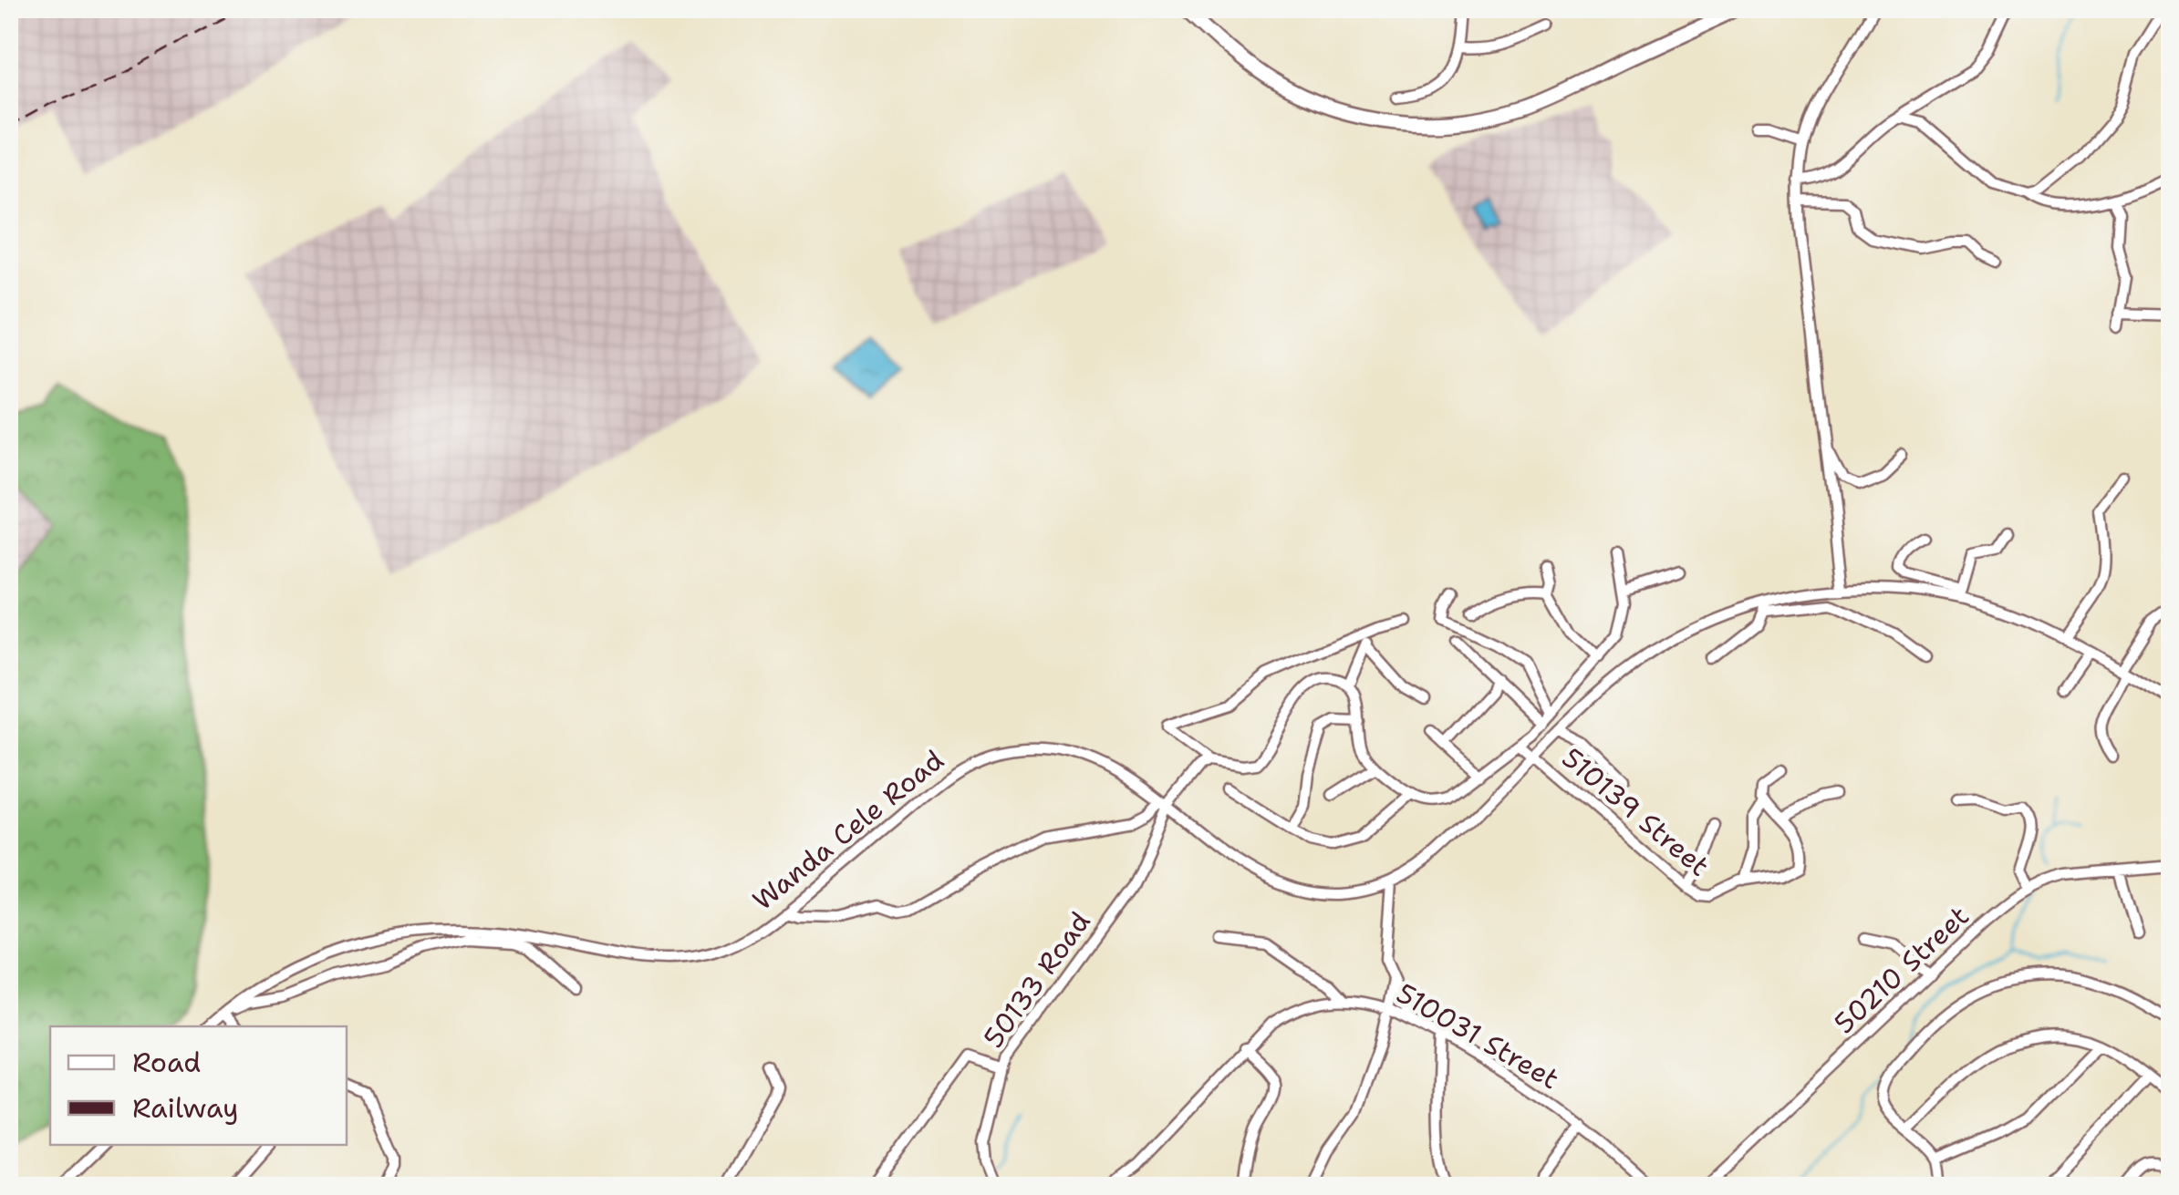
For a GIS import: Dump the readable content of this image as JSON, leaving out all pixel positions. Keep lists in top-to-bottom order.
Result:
{
  "streets": {
    "street": [
      "510139 Street",
      "Wanda Cele Road",
      "50210 Street",
      "50133 Road",
      "510031 Street"
    ]
  },
  "crossings": [
    ["510139 Street", "Wanda Cele Road"],
    ["Wanda Cele Road", "50133 Road"]
  ],
  "legend": ["Road", "Railway"]
}
